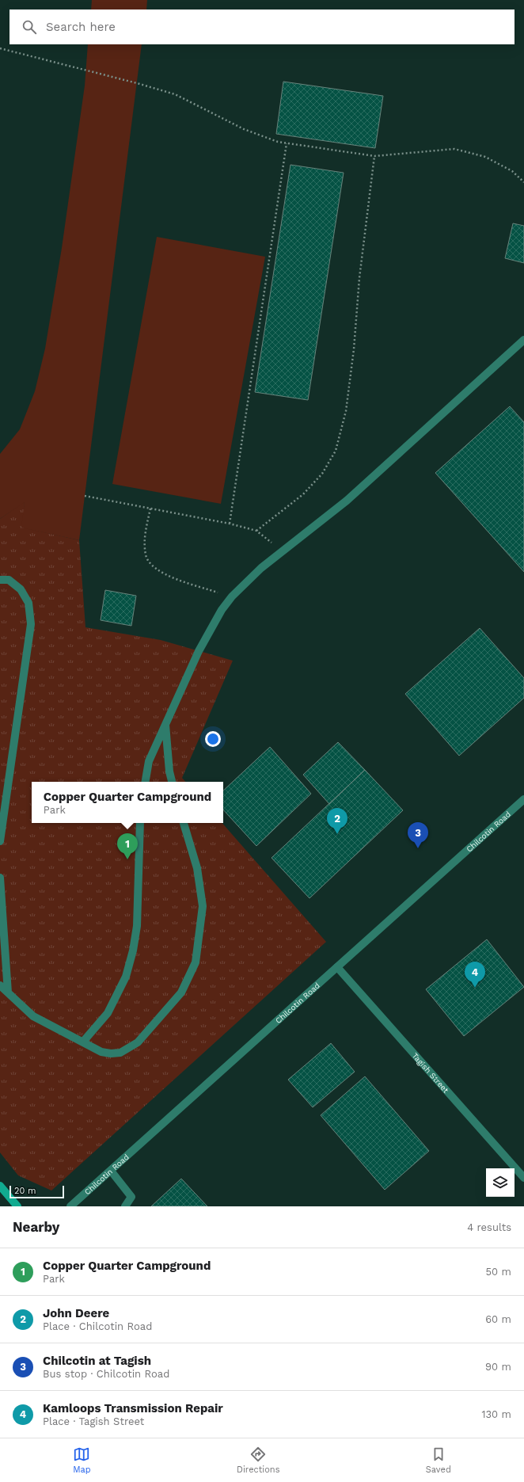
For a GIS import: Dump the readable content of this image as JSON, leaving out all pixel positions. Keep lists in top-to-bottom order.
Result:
{
  "streets": {
    "street": ["Chilcotin Road", "Tagish Street"]
  },
  "crossings": [
    ["Chilcotin Road", "Tagish Street"]
  ],
  "scale_bar": "20 m",
  "page": {
    "search": "Search here",
    "popup": ["Copper Quarter Campground", "Park"],
    "pins": [
      "2",
      "3",
      "1",
      "4"
    ],
    "scale": "20 m",
    "heading": ["Nearby", "4 results"],
    "list": [
      {
        "mark": "1",
        "name": "Copper Quarter Campground",
        "note": "Park",
        "value": "50 m"
      },
      {
        "mark": "2",
        "name": "John Deere",
        "note": "Place · Chilcotin Road",
        "value": "60 m"
      },
      {
        "mark": "3",
        "name": "Chilcotin at Tagish",
        "note": "Bus stop · Chilcotin Road",
        "value": "90 m"
      },
      {
        "mark": "4",
        "name": "Kamloops Transmission Repair",
        "note": "Place · Tagish Street",
        "value": "130 m"
      }
    ],
    "nav": ["Map", "Directions", "Saved"]
  }
}
